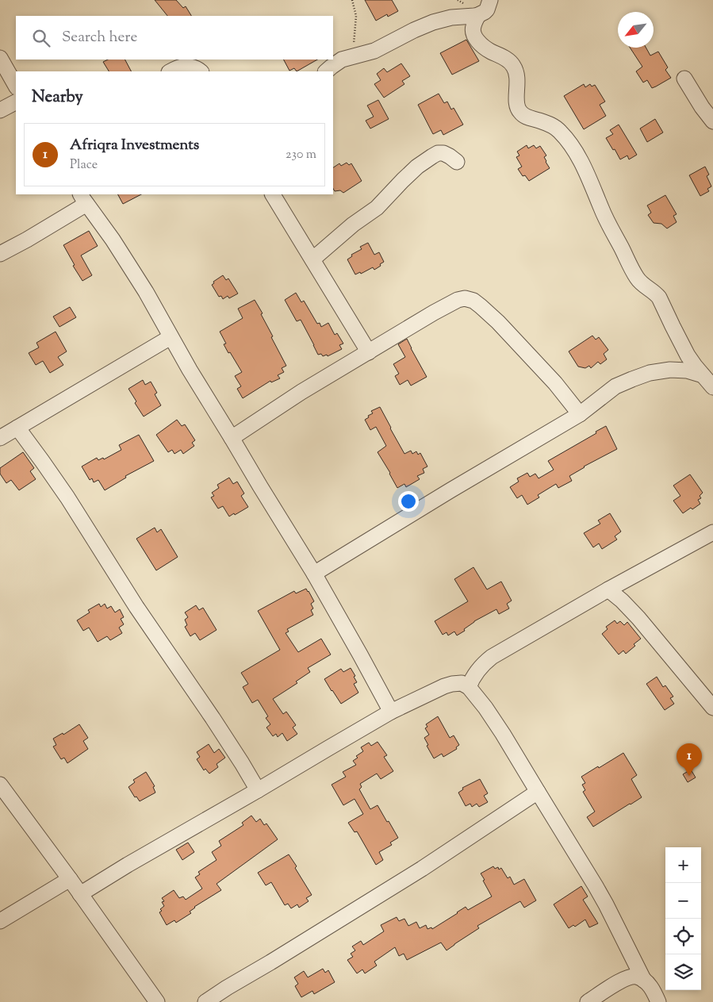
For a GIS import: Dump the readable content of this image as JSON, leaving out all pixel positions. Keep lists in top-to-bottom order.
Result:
{
  "north": "bottom left",
  "page": {
    "search": "Search here",
    "heading": "Nearby",
    "list": [
      {
        "mark": "1",
        "name": "Afriqra Investments",
        "note": "Place",
        "value": "230 m"
      }
    ],
    "pins": "1",
    "map_buttons": ["+", "−"]
  }
}
